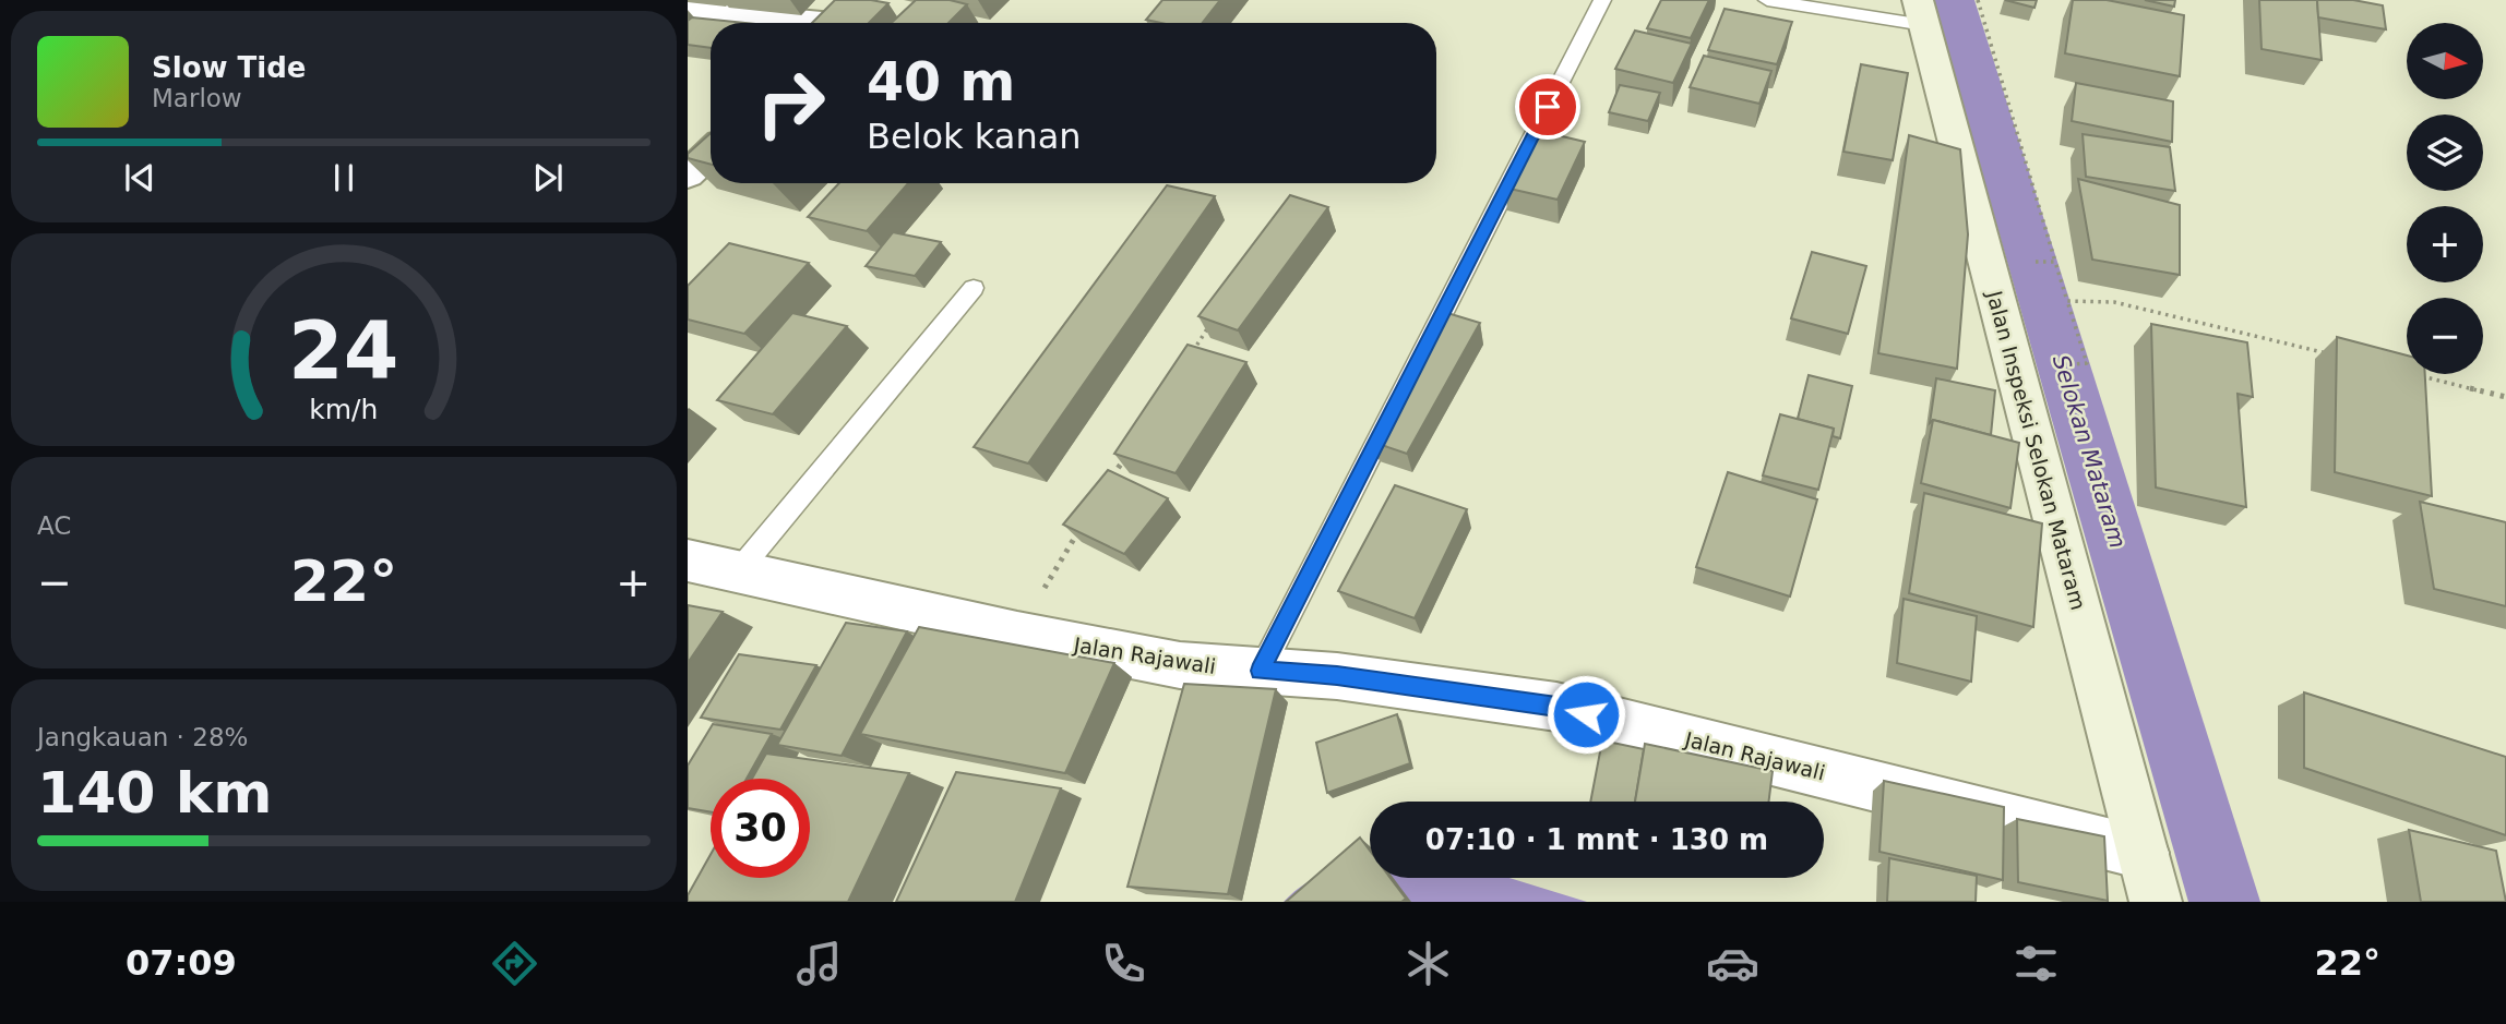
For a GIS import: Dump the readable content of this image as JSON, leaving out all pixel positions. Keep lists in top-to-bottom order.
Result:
{
  "streets": {
    "main road": ["Jalan Inspeksi Selokan Mataram"],
    "street": ["Jalan Rajawali"]
  },
  "crossings": [
    ["Jalan Inspeksi Selokan Mataram", "Jalan Rajawali"]
  ],
  "water": ["Selokan Mataram"],
  "north": "right",
  "page": {
    "map_buttons": ["+", "−"],
    "turn": ["40 m", "Belok kanan"],
    "song": ["Slow Tide", "Marlow"],
    "tile": [
      "AC",
      ["Jangkauan · 28%", "140 km"]
    ],
    "heat": ["−", "22°", "+"],
    "limit": "30",
    "trip": "07:10 · 1 mnt · 130 m",
    "tabs": ["07:09", "22°"],
    "gauge": ["24", "km/h"]
  }
}
